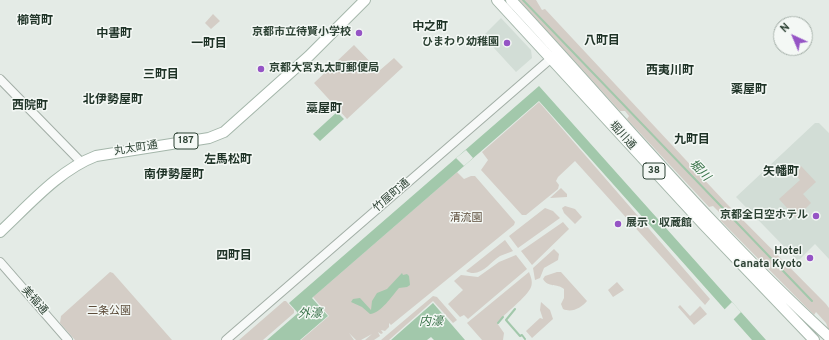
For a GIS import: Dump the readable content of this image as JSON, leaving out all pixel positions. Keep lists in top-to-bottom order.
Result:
{
  "streets": {
    "main road": [
      "堀川通",
      "187",
      "丸太町通",
      "38"
    ],
    "street": ["竹屋町通", "美福通"]
  },
  "crossings": [
    ["堀川通", "竹屋町通"]
  ],
  "districts": [
    "櫛笥町",
    "中之町",
    "中書町",
    "八町目",
    "一町目",
    "西夷川町",
    "三町目",
    "薬屋町",
    "北伊勢屋町",
    "西院町",
    "藁屋町",
    "九町目",
    "左馬松町",
    "矢幡町",
    "南伊勢屋町",
    "四町目"
  ],
  "water": ["堀川", "外濠", "内濠"],
  "parks": ["清流園", "二条公園"],
  "places": [
    "京都市立待賢小学校",
    "ひまわり幼稚園",
    "京都大宮丸太町郵便局",
    "京都全日空ホテル",
    "展示・収蔵館",
    "Hotel Canata Kyoto"
  ],
  "north": "top left"
}
